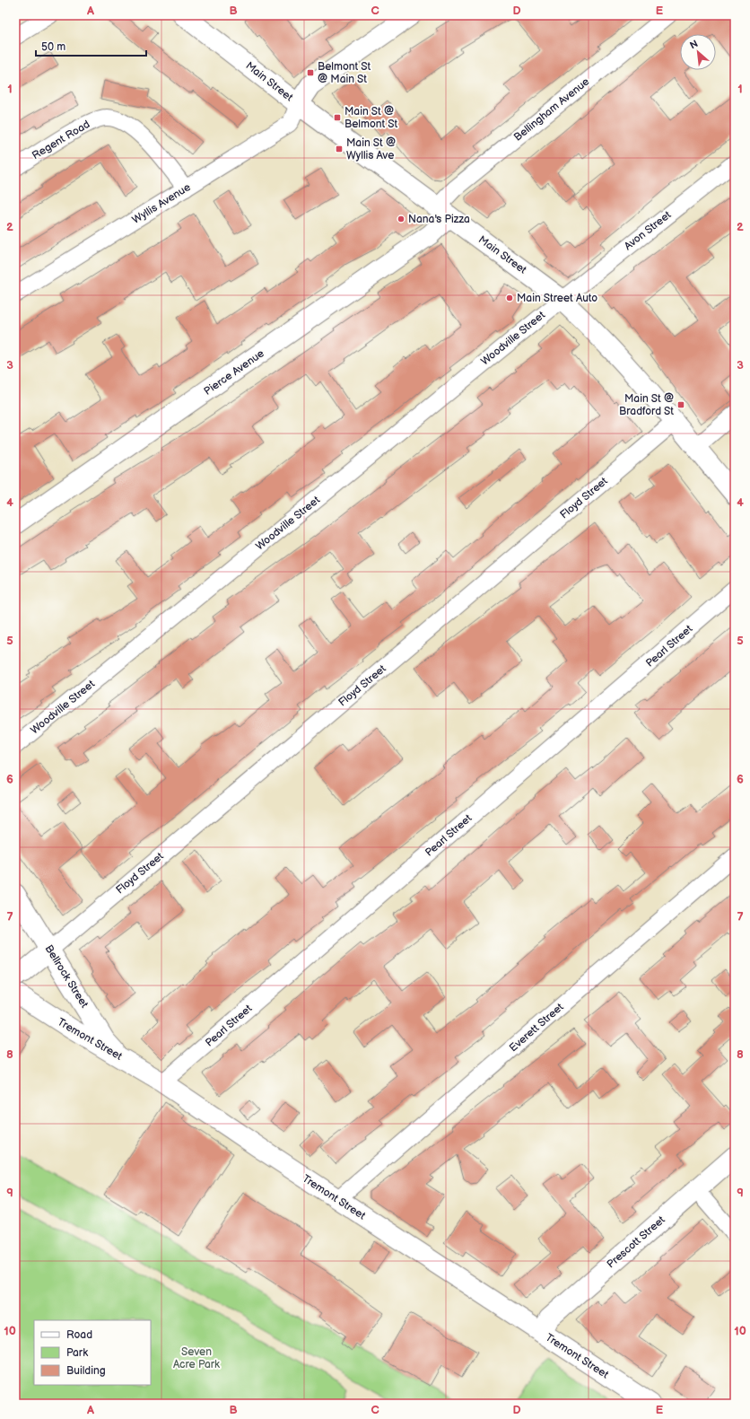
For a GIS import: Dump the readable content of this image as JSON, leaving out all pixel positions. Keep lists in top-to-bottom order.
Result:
{
  "streets": {
    "street": [
      "Main Street",
      "Bellingham Avenue",
      "Regent Road",
      "Wyllis Avenue",
      "Avon Street",
      "Woodville Street",
      "Pierce Avenue",
      "Floyd Street",
      "Pearl Street",
      "Bellrock Street",
      "Everett Street",
      "Tremont Street",
      "Prescott Street"
    ]
  },
  "crossings": [
    ["Main Street", "Bellingham Avenue"],
    ["Main Street", "Wyllis Avenue"],
    ["Main Street", "Avon Street"],
    ["Main Street", "Woodville Street"],
    ["Main Street", "Pierce Avenue"],
    ["Main Street", "Floyd Street"],
    ["Bellingham Avenue", "Pierce Avenue"],
    ["Regent Road", "Wyllis Avenue"],
    ["Avon Street", "Woodville Street"],
    ["Floyd Street", "Bellrock Street"],
    ["Pearl Street", "Tremont Street"],
    ["Bellrock Street", "Tremont Street"],
    ["Everett Street", "Tremont Street"],
    ["Tremont Street", "Prescott Street"]
  ],
  "parks": ["Seven Acre Park"],
  "places": {
    "transit": [
      "Belmont St @ Main St",
      "Main St @ Belmont St",
      "Main St @ Wyllis Ave",
      "Main St @ Bradford St"
    ],
    "other": ["Nana's Pizza", "Main Street Auto"]
  },
  "legend": ["Road", "Park", "Building"],
  "scale_bar": "50 m",
  "north": "top left",
  "grid": {
    "columns": [
      "A",
      "B",
      "C",
      "D",
      "E"
    ],
    "rows": [
      "1",
      "2",
      "3",
      "4",
      "5",
      "6",
      "7",
      "8",
      "9",
      "10"
    ]
  }
}
